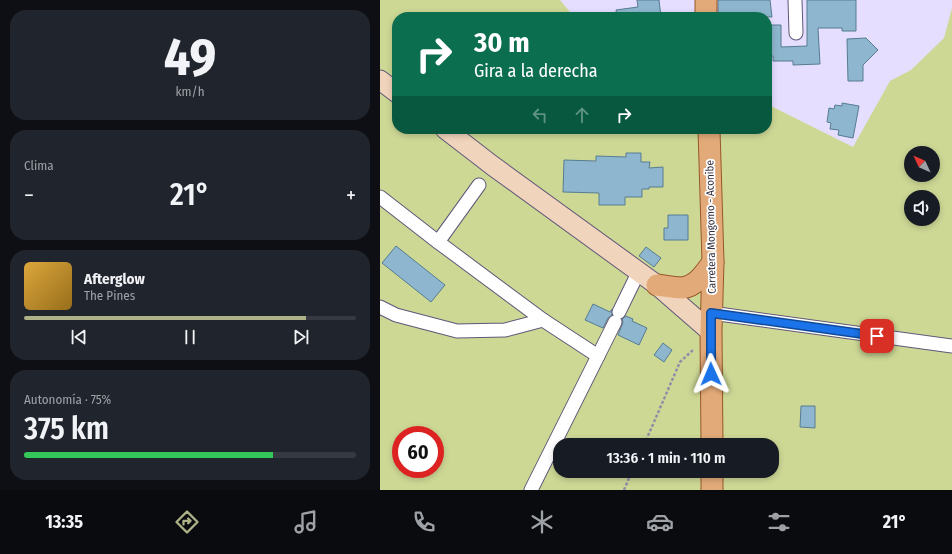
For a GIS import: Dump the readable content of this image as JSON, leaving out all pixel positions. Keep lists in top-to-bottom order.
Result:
{
  "streets": {
    "main road": ["Carretera Mongomo - Aconibe"]
  },
  "north": "top left",
  "page": {
    "tile": [
      ["49", "km/h"],
      "Clima",
      ["Autonomía · 75%", "375 km"]
    ],
    "turn": ["30 m", "Gira a la derecha"],
    "heat": ["−", "21°", "+"],
    "song": ["Afterglow", "The Pines"],
    "limit": "60",
    "trip": "13:36 · 1 min · 110 m",
    "tabs": ["13:35", "21°"]
  }
}
